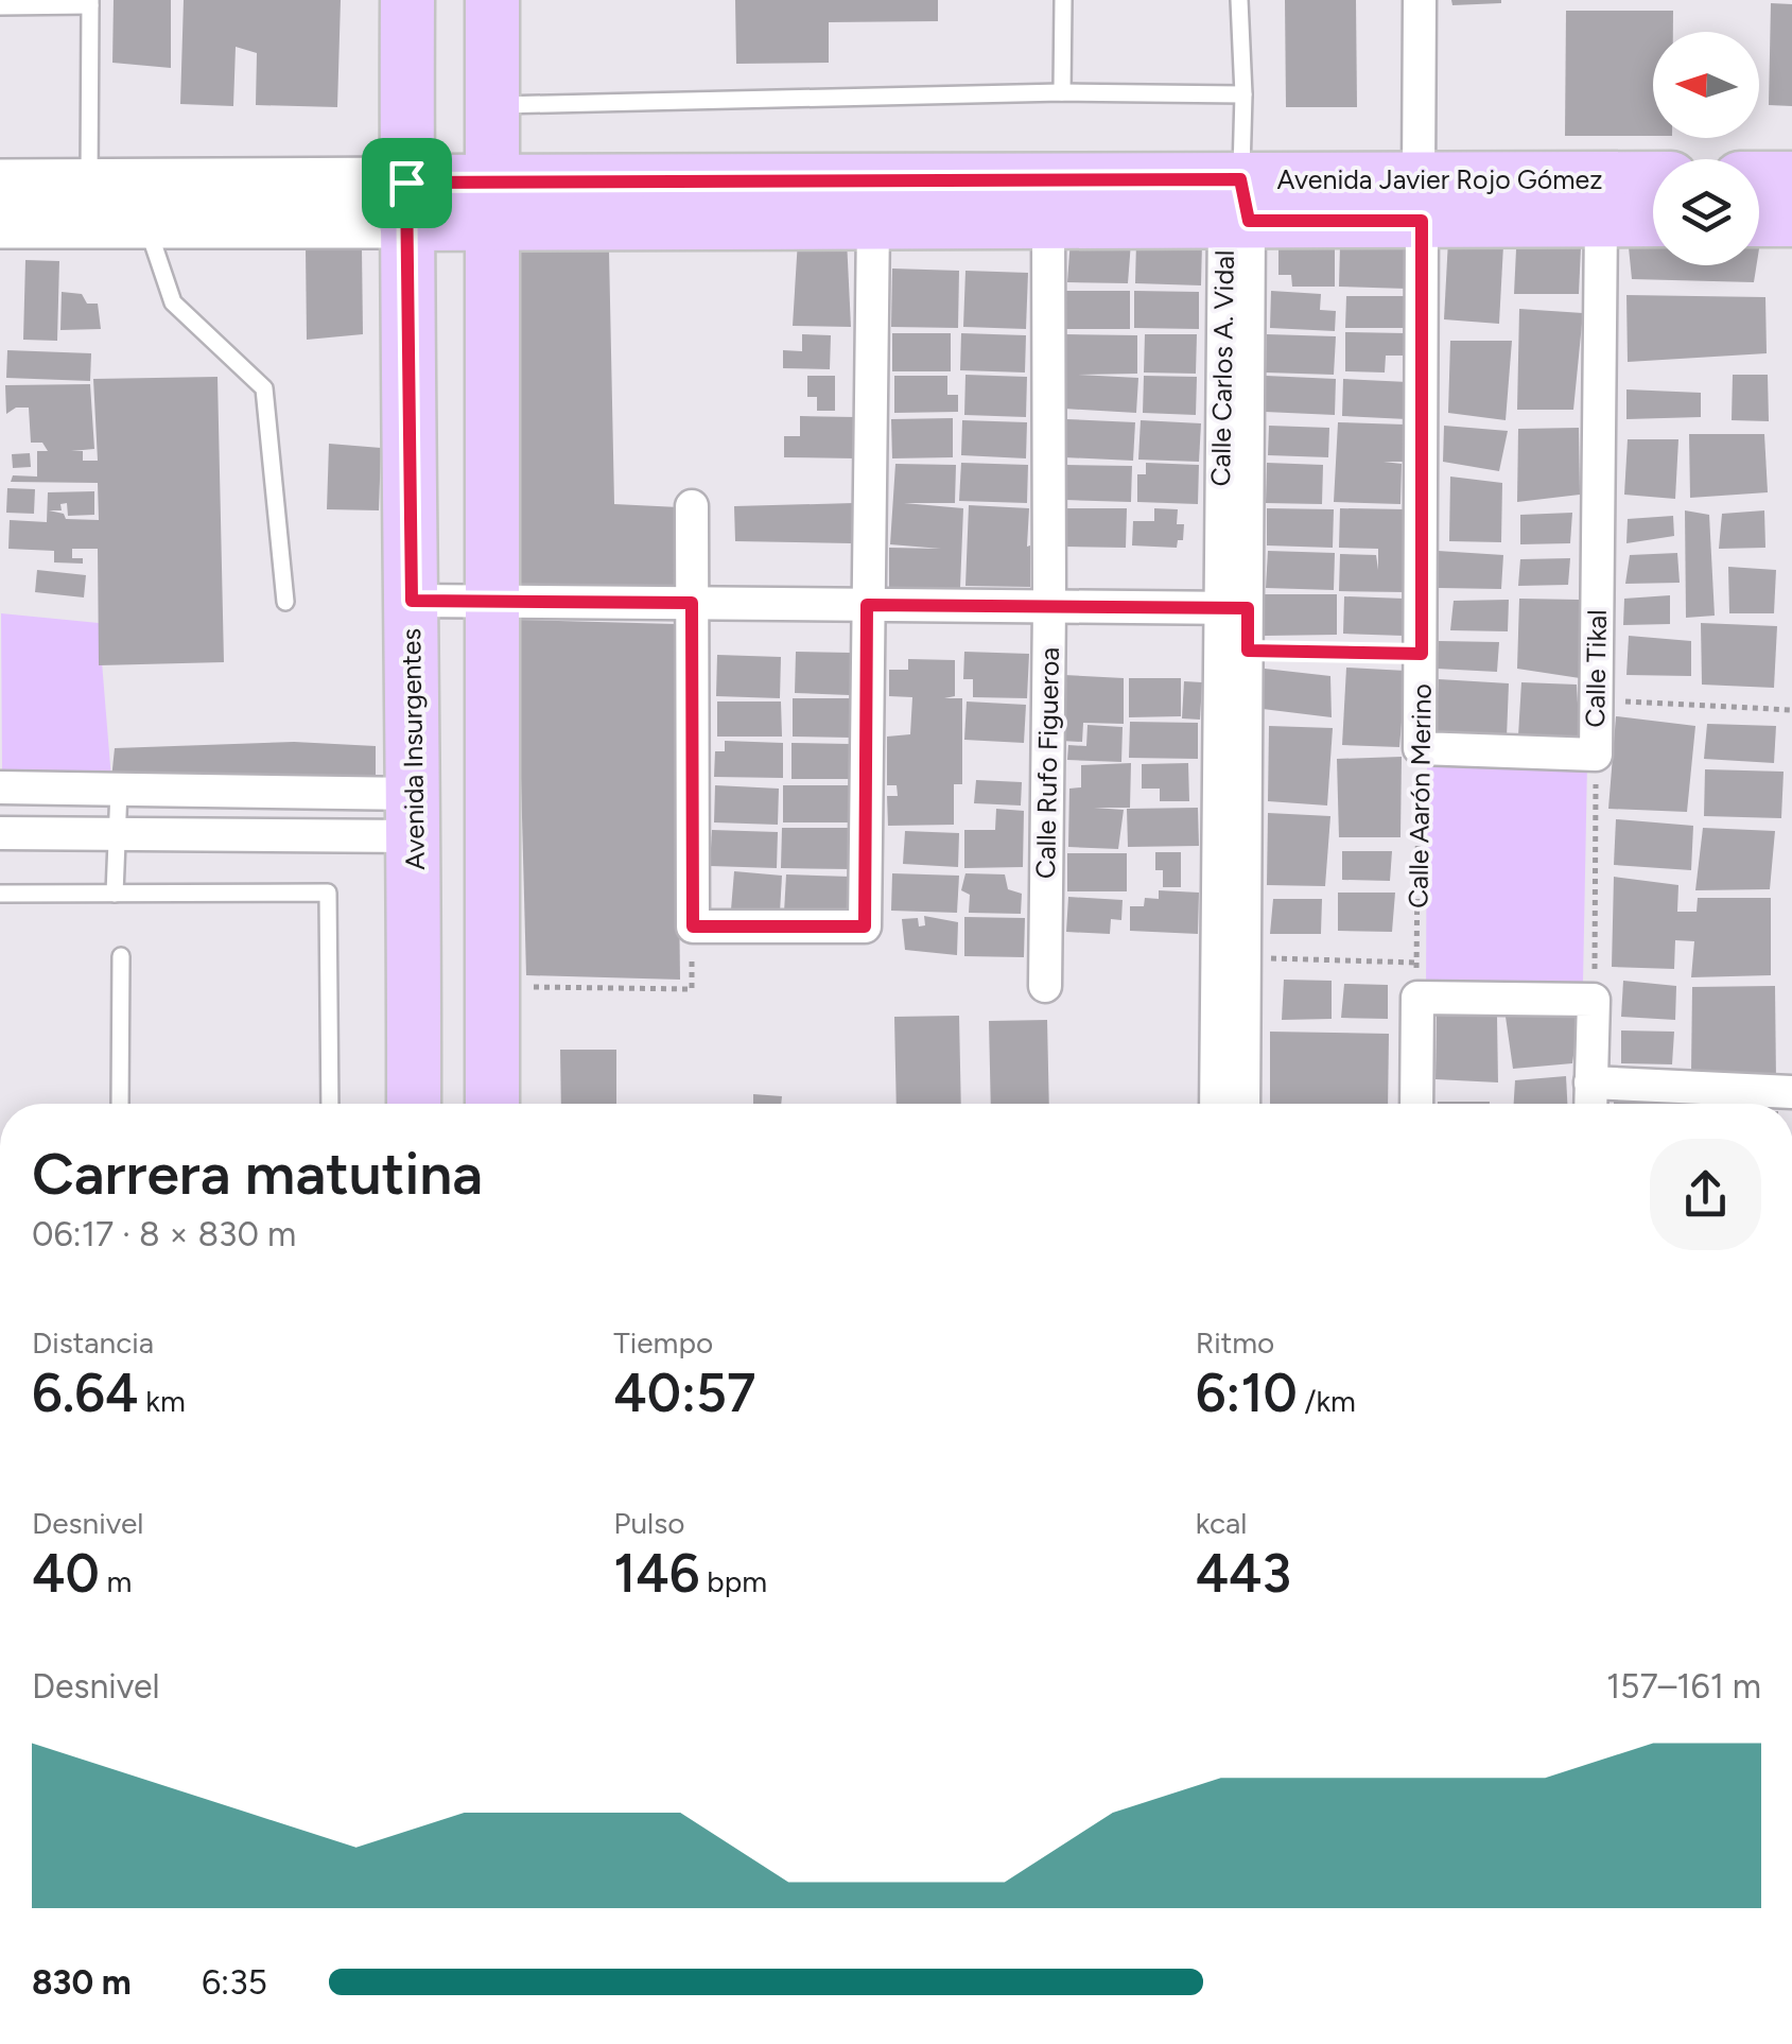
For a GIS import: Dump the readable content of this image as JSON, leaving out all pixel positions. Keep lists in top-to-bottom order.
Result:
{
  "streets": {
    "main road": ["Avenida Javier Rojo Gómez", "Avenida Insurgentes"],
    "street": [
      "Calle Carlos A. Vidal",
      "Calle Tikal",
      "Calle Rufo Figueroa",
      "Calle Aarón Merino"
    ]
  },
  "crossings": [
    ["Avenida Javier Rojo Gómez", "Calle Carlos A. Vidal"],
    ["Avenida Javier Rojo Gómez", "Calle Tikal"],
    ["Avenida Javier Rojo Gómez", "Avenida Insurgentes"],
    ["Avenida Javier Rojo Gómez", "Calle Rufo Figueroa"],
    ["Avenida Javier Rojo Gómez", "Calle Aarón Merino"]
  ],
  "north": "left",
  "page": {
    "heading": ["Carrera matutina", "06:17 · 8 × 830 m"],
    "stats": [
      ["Distancia", "6.64 km"],
      ["Tiempo", "40:57"],
      ["Ritmo", "6:10 /km"],
      ["Desnivel", "40 m"],
      ["Pulso", "146 bpm"],
      ["kcal", "443"]
    ],
    "chart": ["Desnivel", "157–161 m"],
    "list": [
      {
        "name": "830 m",
        "note": "6:35"
      }
    ]
  }
}
